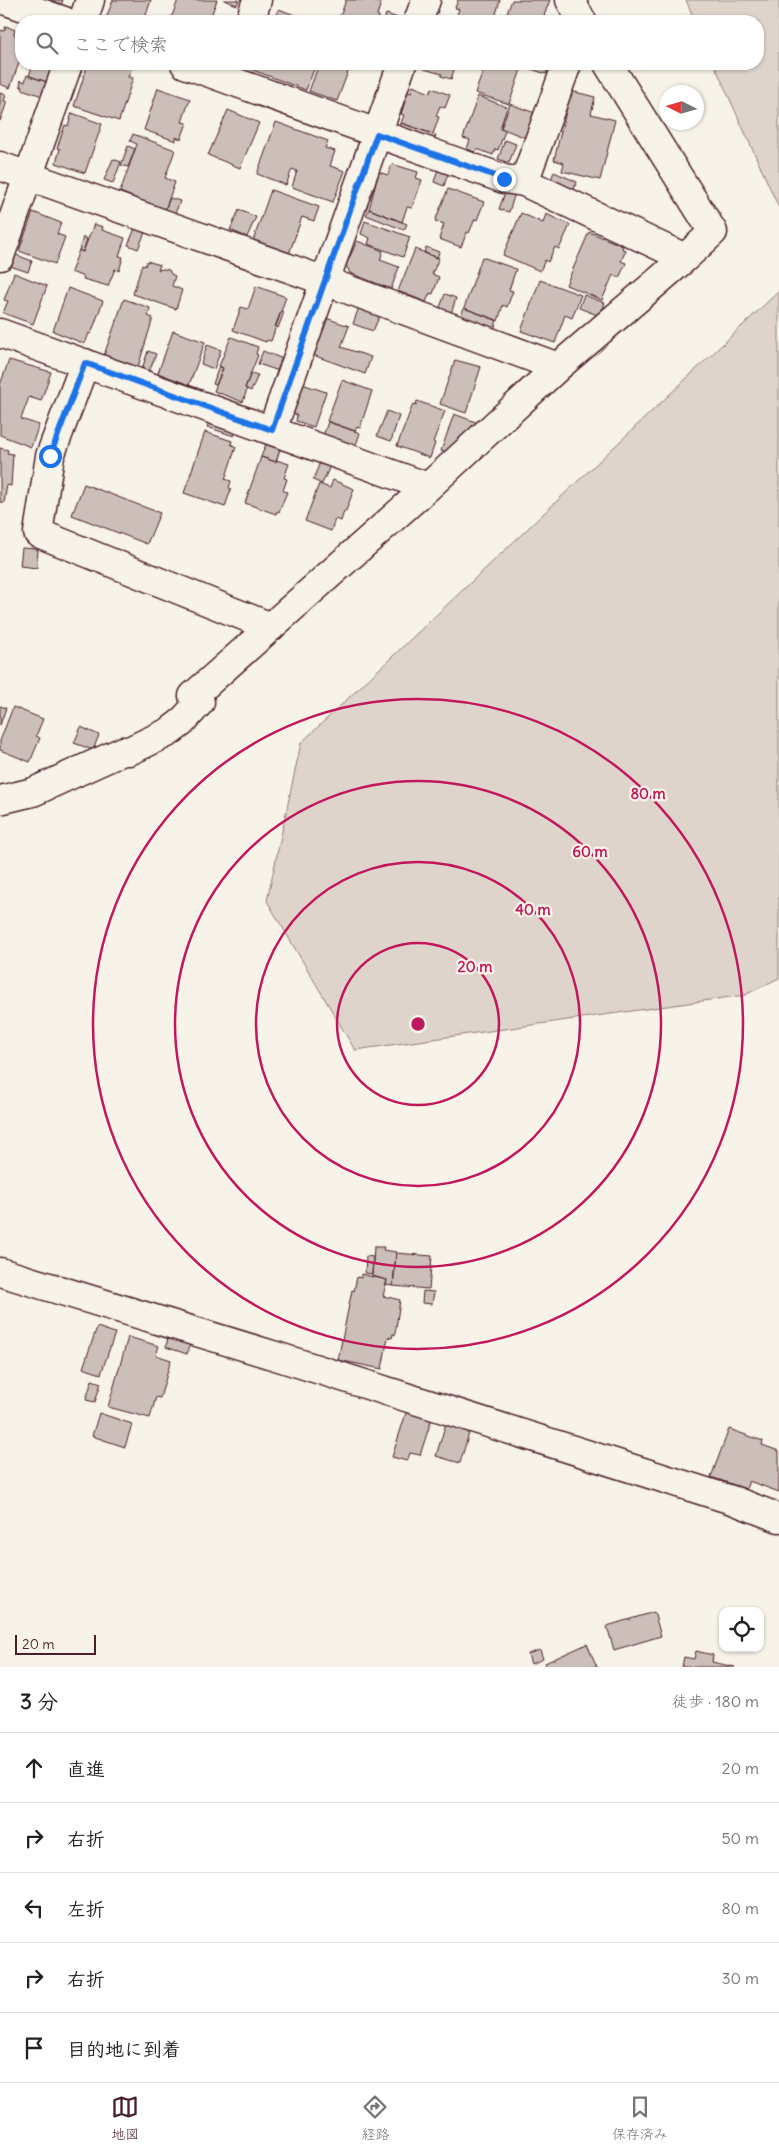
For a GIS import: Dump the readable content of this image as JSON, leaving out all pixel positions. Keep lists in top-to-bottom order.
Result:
{
  "scale_bar": "20 m",
  "north": "left",
  "page": {
    "search": "ここで検索",
    "scale": "20 m",
    "heading": ["3 分", "徒歩 · 180 m"],
    "list": [
      ["直進", "20 m"],
      ["右折", "50 m"],
      ["左折", "80 m"],
      ["右折", "30 m"],
      "目的地に到着"
    ],
    "nav": ["地図", "経路", "保存済み"]
  },
  "rings": [
    "80 m",
    "60 m",
    "40 m",
    "20 m"
  ]
}
